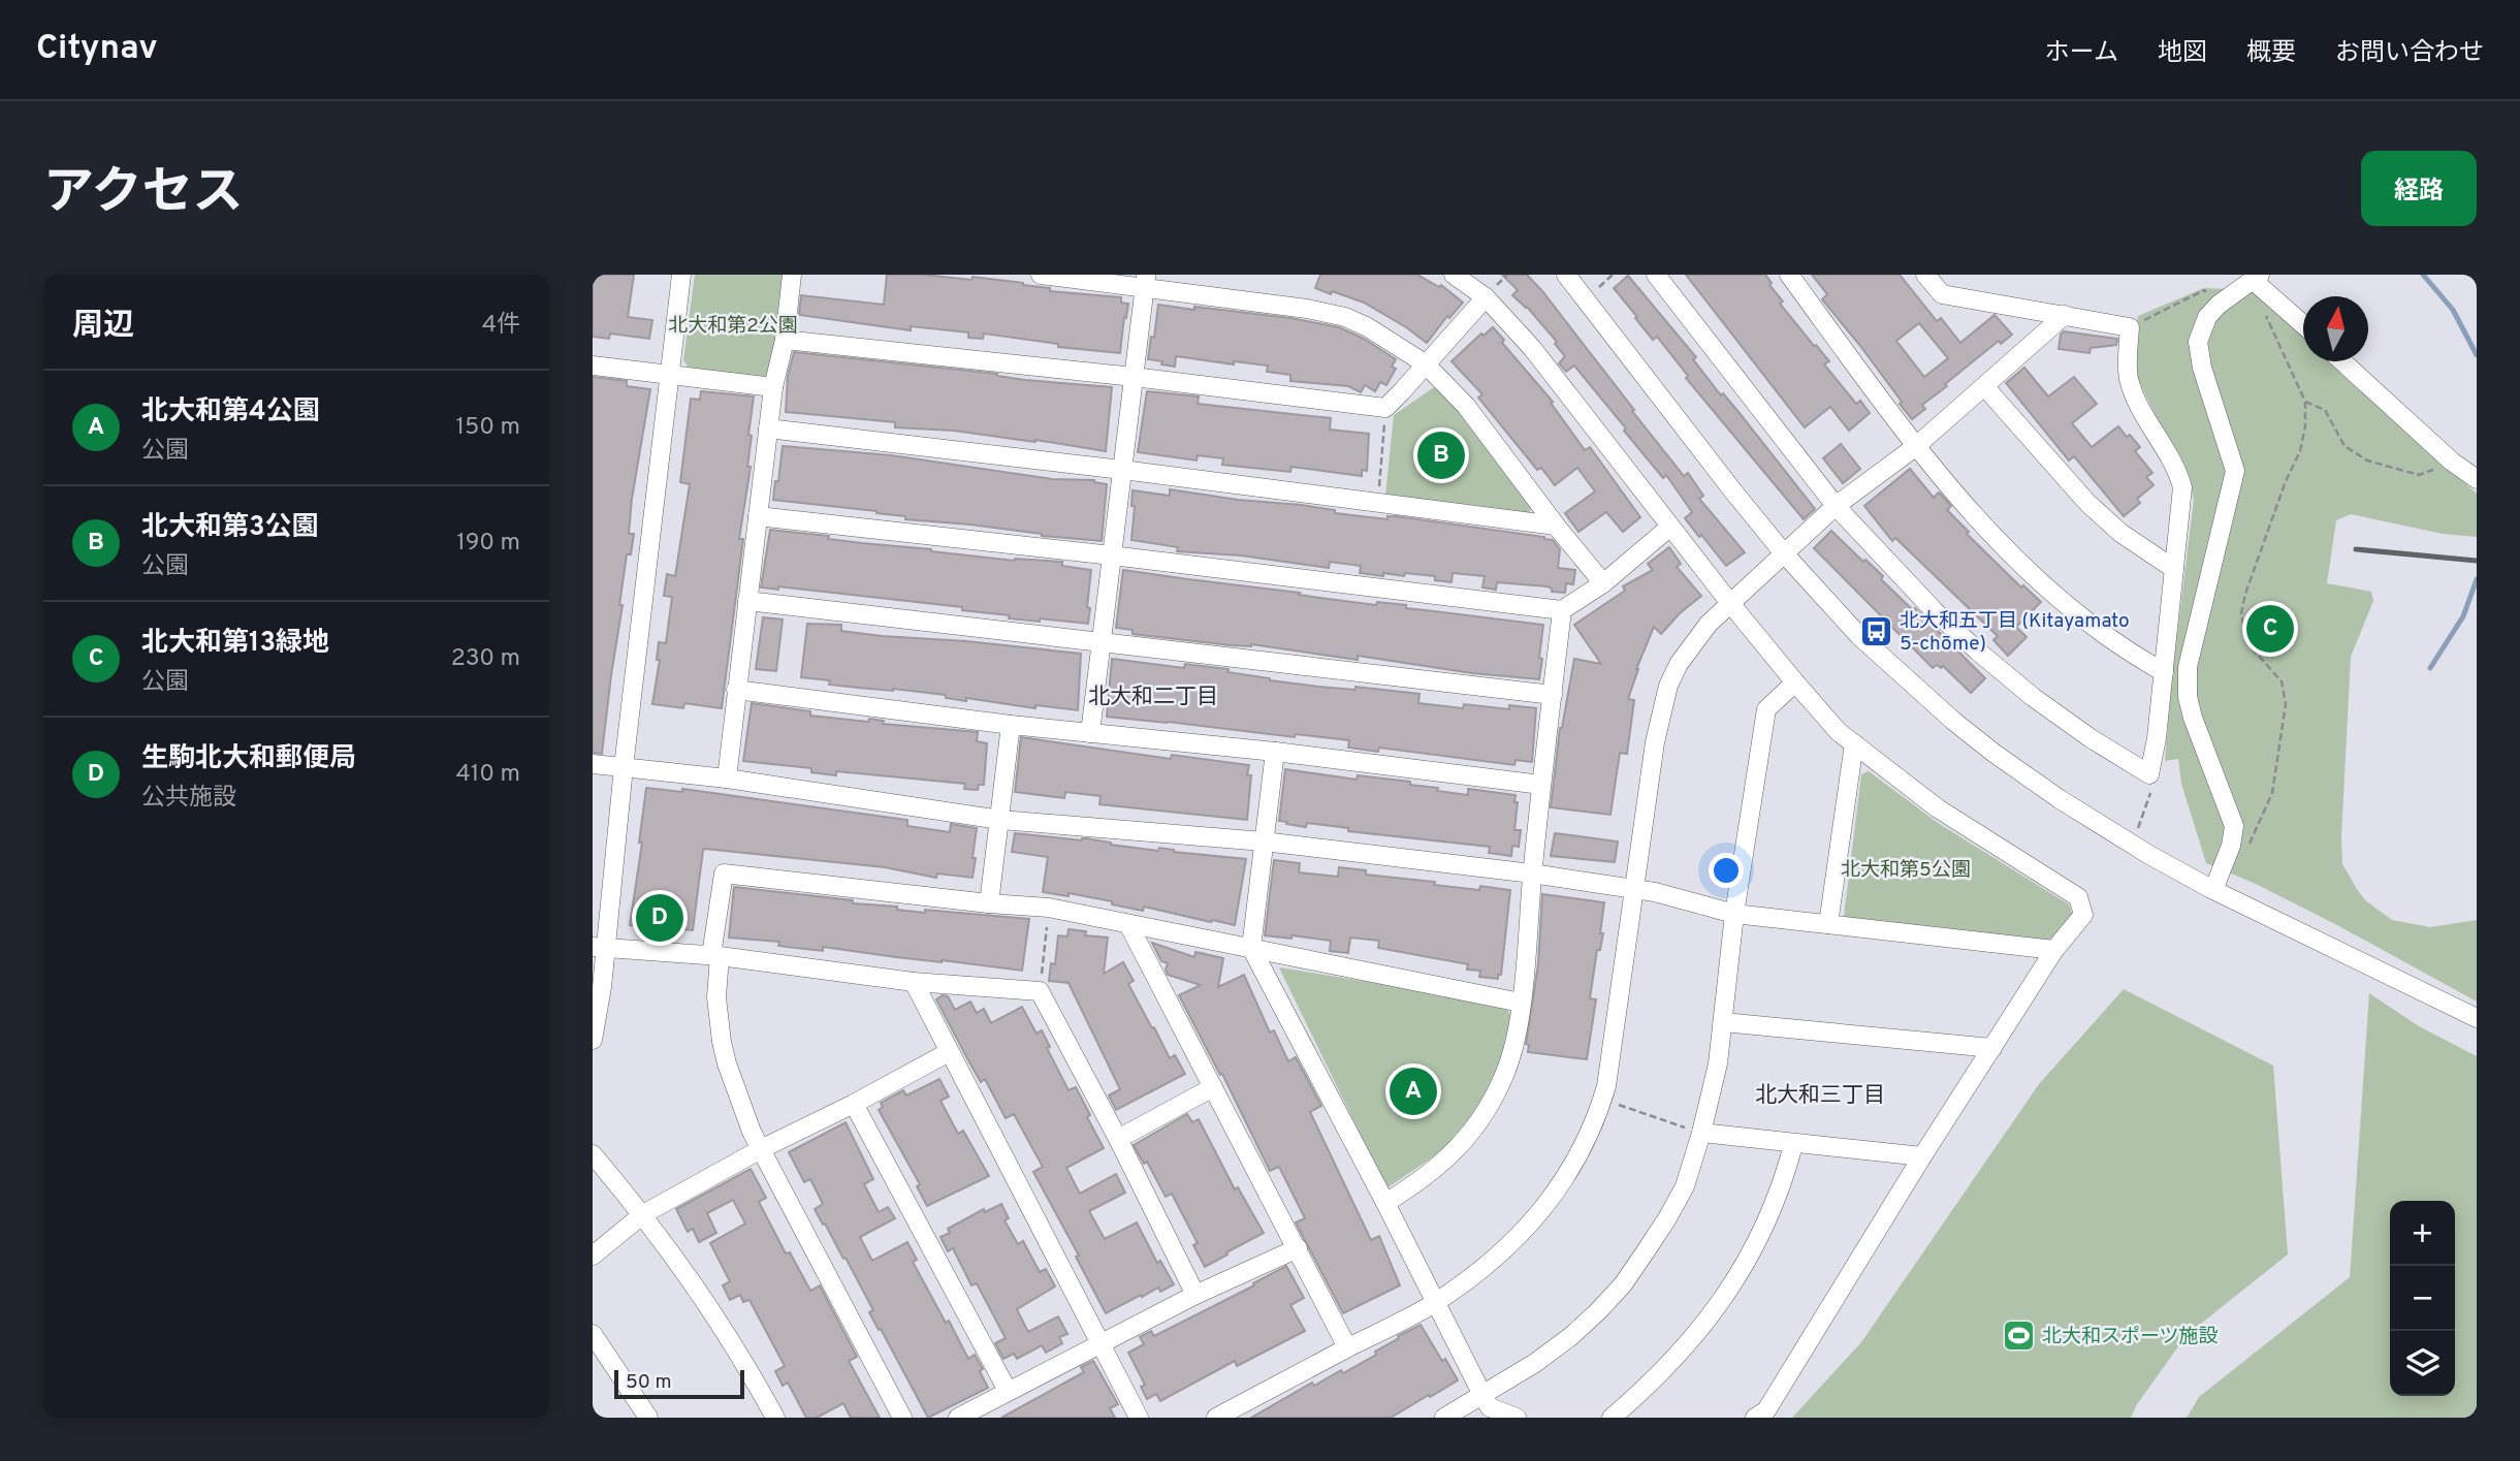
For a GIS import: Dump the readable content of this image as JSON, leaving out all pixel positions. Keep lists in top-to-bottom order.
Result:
{
  "districts": ["北大和二丁目", "北大和三丁目"],
  "parks": ["北大和第2公園", "北大和第5公園"],
  "places": {
    "bus stop": ["北大和五丁目 (Kitayamato 5-chōme)"],
    "sports": ["北大和スポーツ施設"]
  },
  "scale_bar": "50 m",
  "north": "top",
  "page": {
    "header": "Citynav",
    "nav": [
      "ホーム",
      "地図",
      "概要",
      "お問い合わせ"
    ],
    "title": "アクセス",
    "buttons": "経路",
    "heading": ["周辺", "4件"],
    "list": [
      {
        "mark": "A",
        "name": "北大和第4公園",
        "note": "公園",
        "value": "150 m"
      },
      {
        "mark": "B",
        "name": "北大和第3公園",
        "note": "公園",
        "value": "190 m"
      },
      {
        "mark": "C",
        "name": "北大和第13緑地",
        "note": "公園",
        "value": "230 m"
      },
      {
        "mark": "D",
        "name": "生駒北大和郵便局",
        "note": "公共施設",
        "value": "410 m"
      }
    ],
    "pins": [
      "B",
      "C",
      "D",
      "A"
    ],
    "map_buttons": ["+", "−"],
    "scale": "50 m"
  }
}
